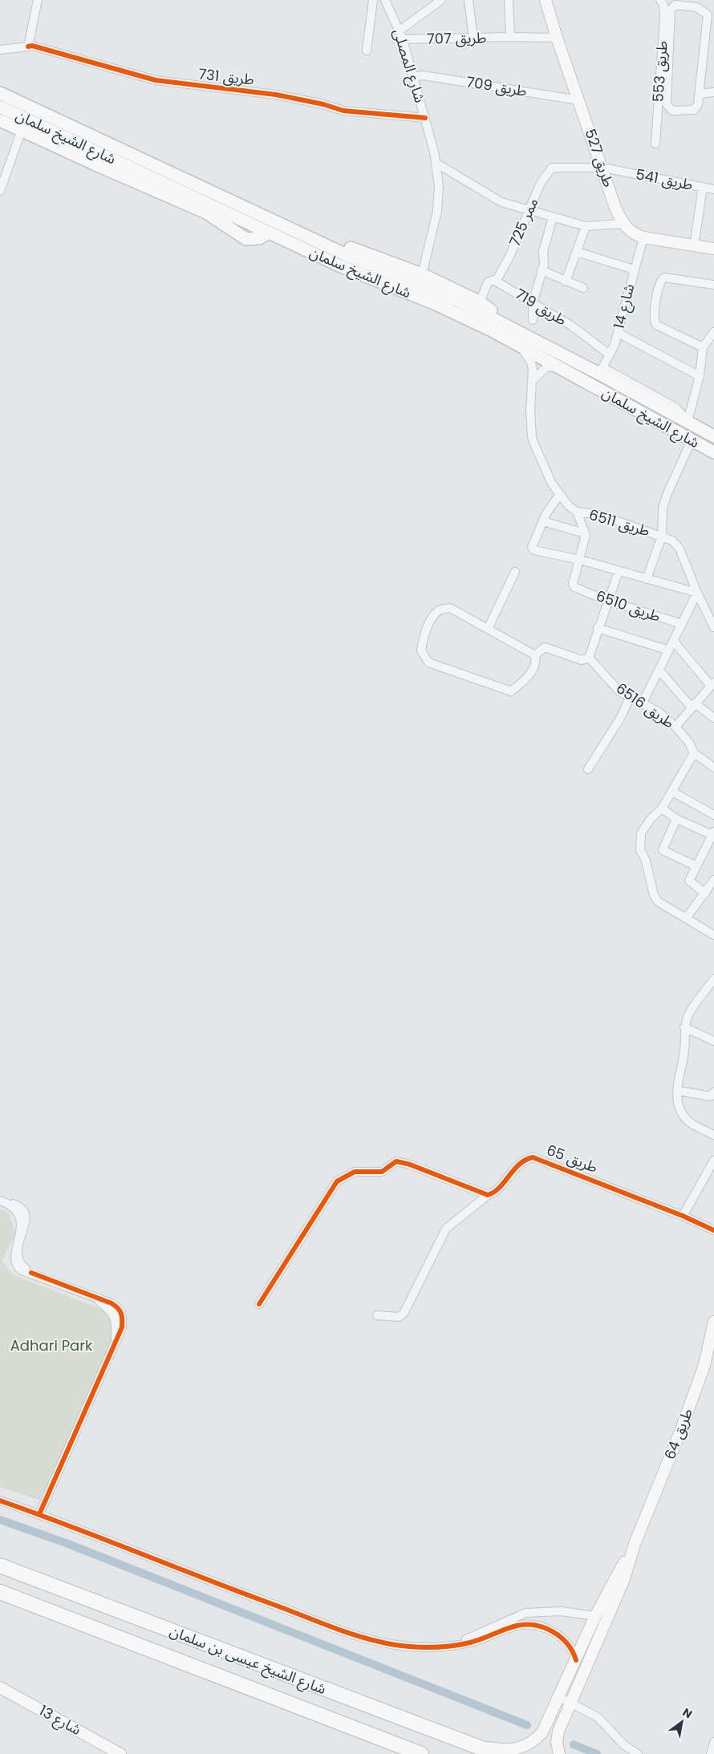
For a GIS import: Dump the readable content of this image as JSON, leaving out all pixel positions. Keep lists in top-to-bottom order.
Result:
{
  "streets": {
    "highway": ["شارع الشيخ عيسى بن سلمان"],
    "main road": ["شارع الشيخ سلمان"],
    "street": [
      "طريق 707",
      "شارع المصلى",
      "طريق 553",
      "طريق 731",
      "طريق 709",
      "طريق 527",
      "طريق 541",
      "ممر 725",
      "شارع 14",
      "طريق 719",
      "طريق 6511",
      "طريق 6510",
      "طريق 6516",
      "طريق 65",
      "طريق 64",
      "شارع 13"
    ]
  },
  "crossings": [
    ["طريق 707", "شارع المصلى"],
    ["طريق 707", "طريق 527"],
    ["شارع المصلى", "طريق 731"],
    ["شارع المصلى", "طريق 709"],
    ["طريق 709", "طريق 527"],
    ["شارع الشيخ سلمان", "شارع 14"],
    ["شارع الشيخ سلمان", "طريق 6511"],
    ["طريق 527", "طريق 541"],
    ["طريق 527", "شارع 14"],
    ["طريق 541", "ممر 725"],
    ["ممر 725", "طريق 719"],
    ["شارع 14", "طريق 719"]
  ],
  "parks": ["Adhari Park"],
  "north": "top right"
}
